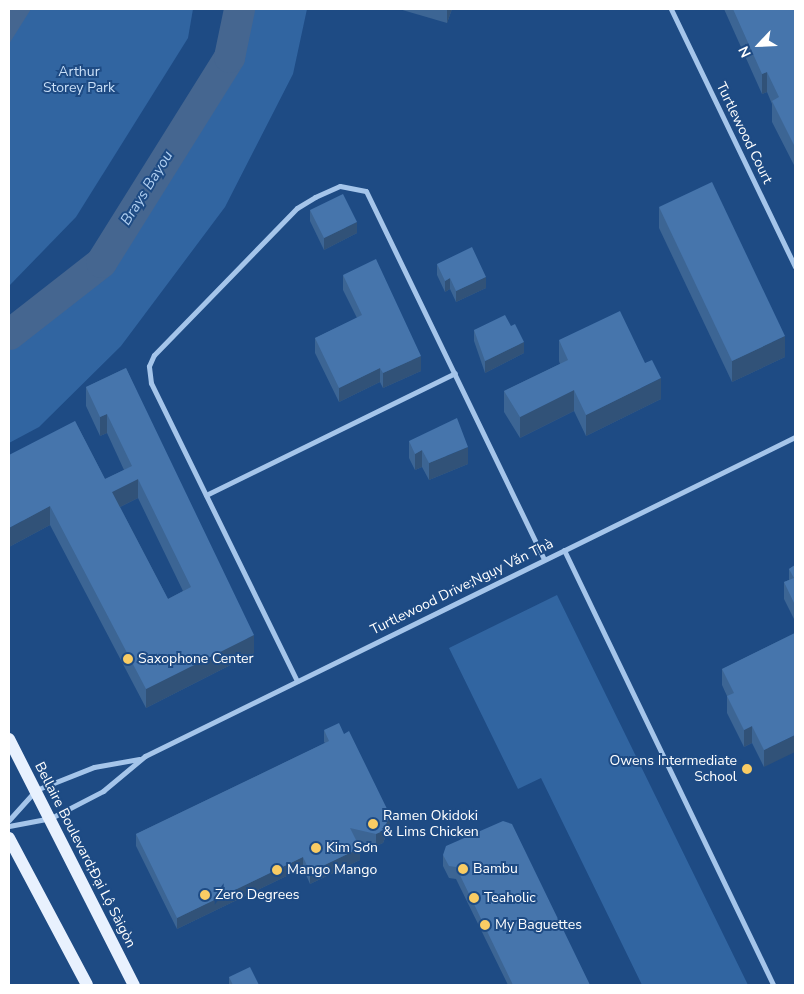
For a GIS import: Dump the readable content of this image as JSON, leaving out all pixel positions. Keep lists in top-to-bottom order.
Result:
{
  "streets": {
    "main road": ["Bellaire Boulevard;Đại Lộ Sàigòn"],
    "street": ["Turtlewood Court", "Turtlewood Drive;Ngụy Văn Thà"]
  },
  "crossings": [
    ["Turtlewood Drive;Ngụy Văn Thà", "Bellaire Boulevard;Đại Lộ Sàigòn"]
  ],
  "water": ["Brays Bayou"],
  "parks": ["Arthur Storey Park"],
  "places": [
    "Saxophone Center",
    "Owens Intermediate School",
    "Ramen Okidoki & Lims Chicken",
    "Kim Sơn",
    "Bambu",
    "Mango Mango",
    "Zero Degrees",
    "Teaholic",
    "My Baguettes"
  ],
  "north": "bottom left"
}
